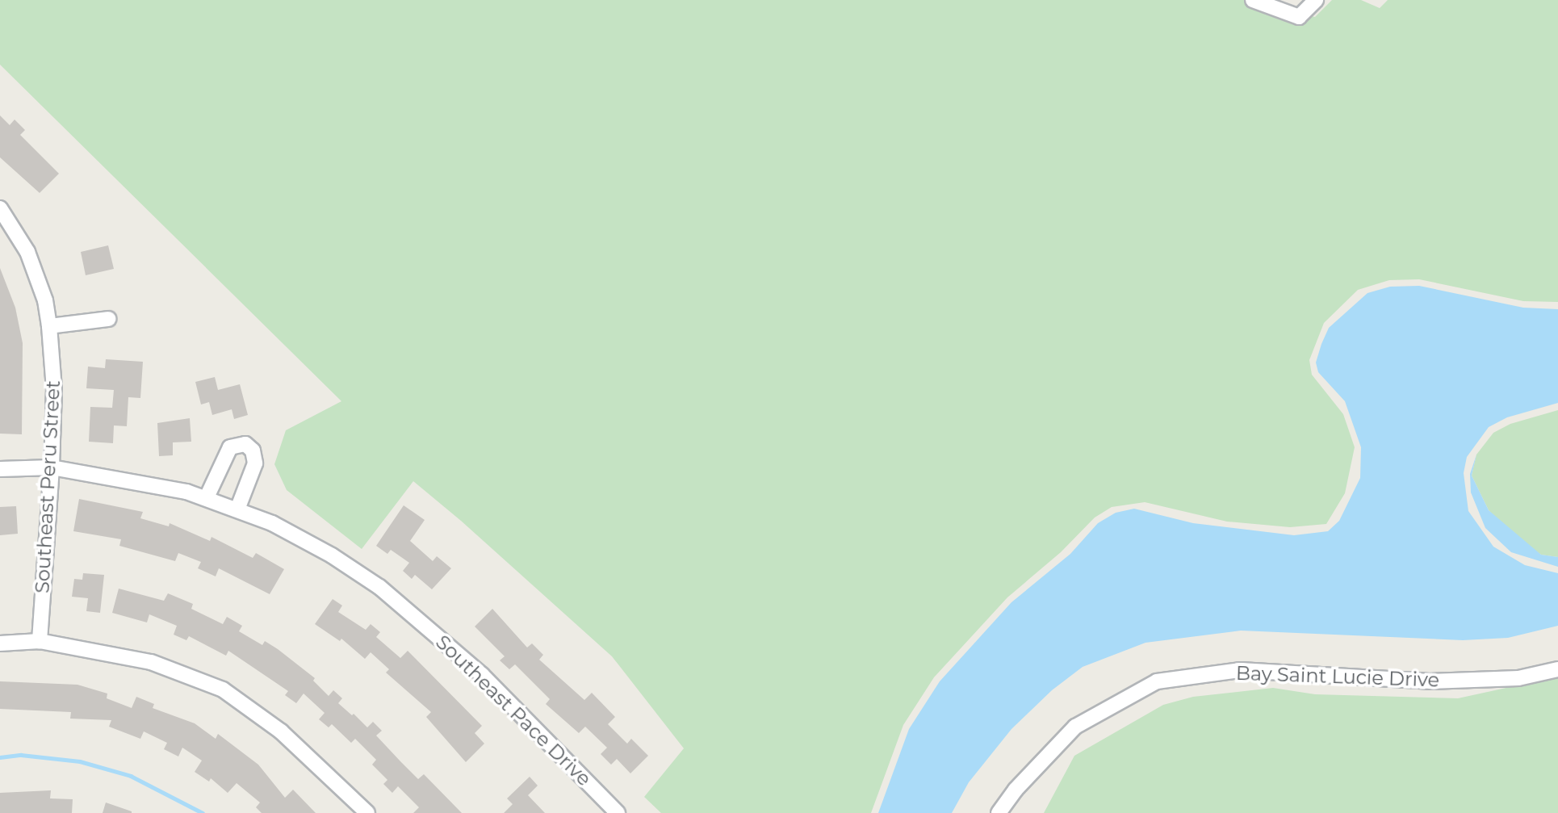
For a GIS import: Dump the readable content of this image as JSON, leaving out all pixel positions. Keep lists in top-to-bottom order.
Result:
{
  "streets": {
    "street": ["Southeast Peru Street", "Bay Saint Lucie Drive", "Southeast Pace Drive"]
  },
  "crossings": [
    ["Southeast Peru Street", "Southeast Pace Drive"]
  ]
}
